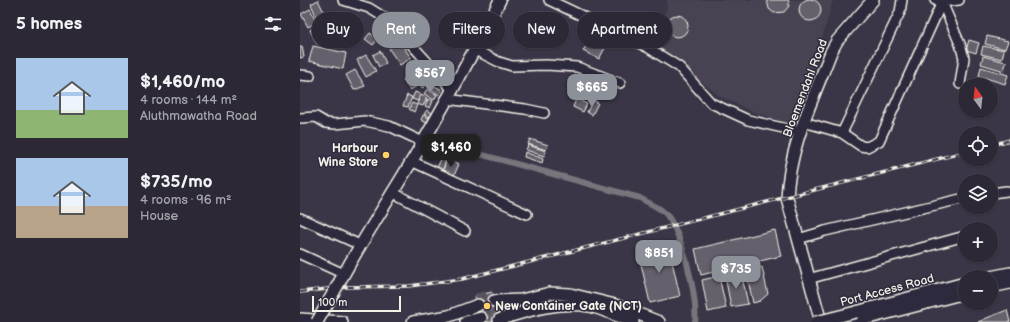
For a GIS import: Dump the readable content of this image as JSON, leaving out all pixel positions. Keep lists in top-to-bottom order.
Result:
{
  "streets": {
    "main road": ["Bloemendahl Road", "Port Access Road"]
  },
  "places": ["Harbour Wine Store", "New Container Gate (NCT)"],
  "scale_bar": "100 m",
  "north": "top",
  "page": {
    "heading": "5 homes",
    "chip": [
      "Buy",
      "Rent",
      "Filters",
      "New",
      "Apartment"
    ],
    "list": [
      {
        "name": "$1,460/mo",
        "note": "4 rooms · 144 m² · Aluthmawatha Road"
      },
      {
        "name": "$735/mo",
        "note": "4 rooms · 96 m² · House"
      }
    ],
    "price": [
      "$567",
      "$665",
      "$1,460",
      "$851",
      "$735"
    ],
    "map_buttons": ["+", "−"],
    "scale": "100 m"
  }
}
